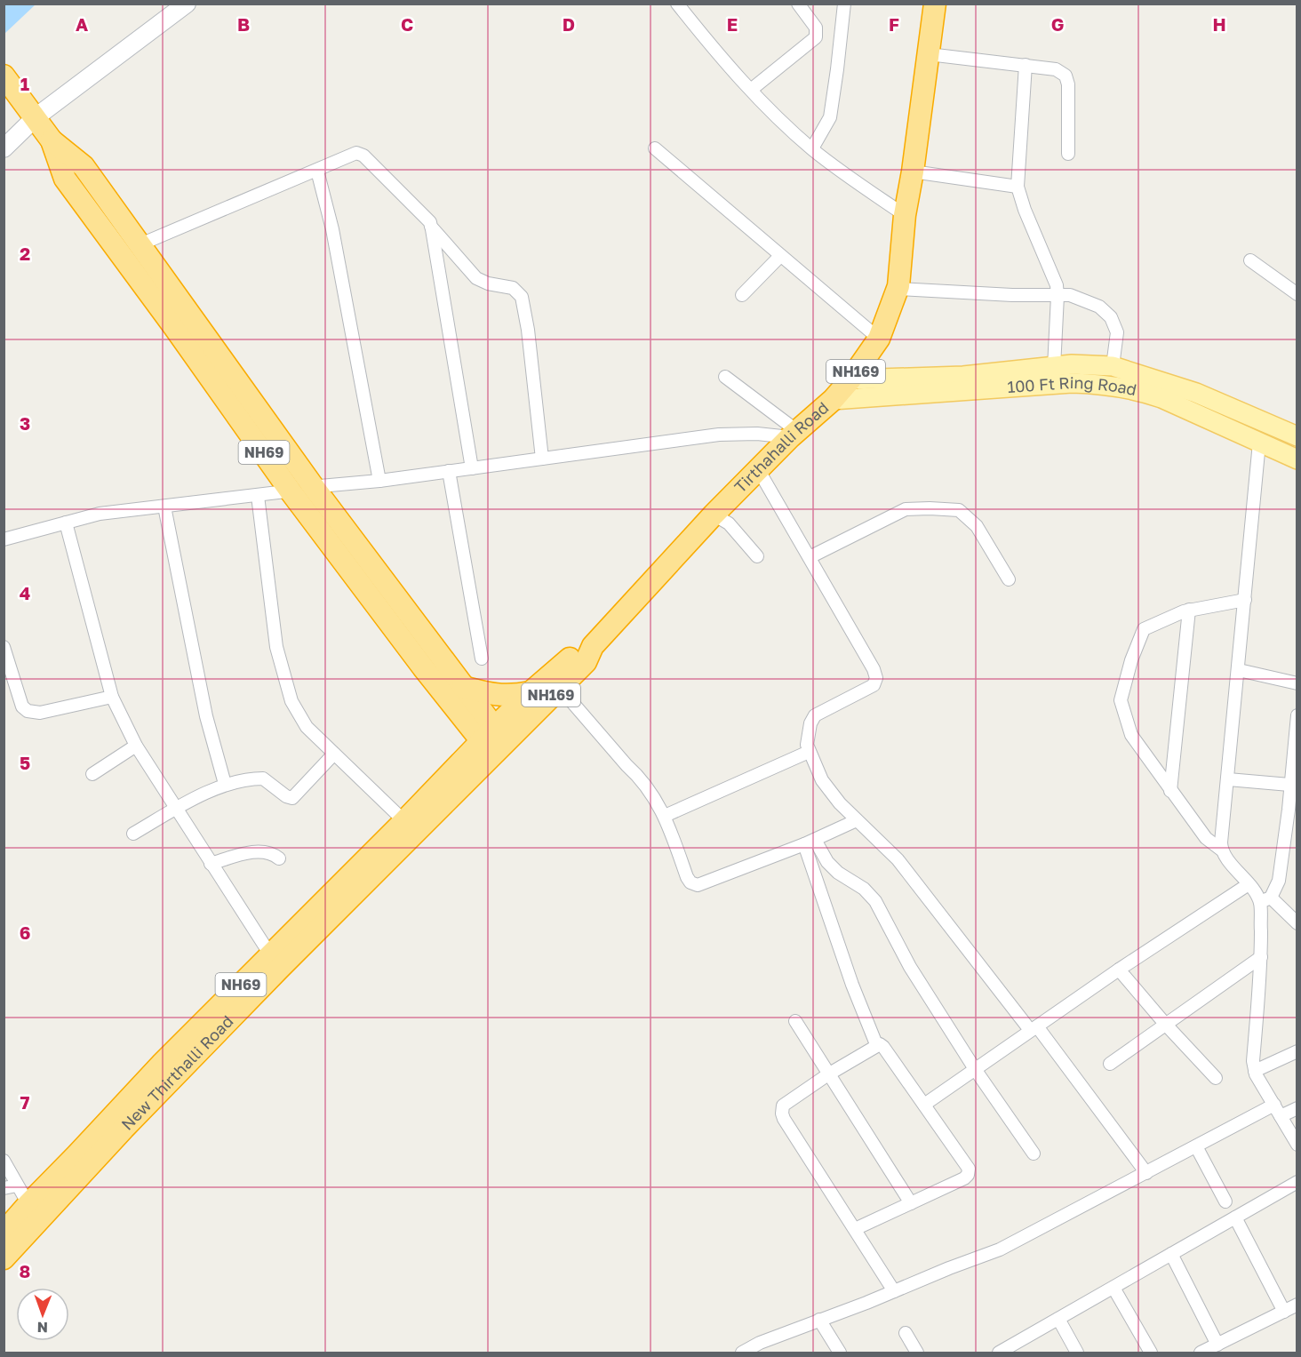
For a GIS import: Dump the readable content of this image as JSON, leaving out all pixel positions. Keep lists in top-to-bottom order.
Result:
{
  "streets": {
    "highway": [
      "NH169",
      "Tirthahalli Road",
      "NH69",
      "New Thirthalli Road"
    ],
    "main road": ["100 Ft Ring Road"]
  },
  "crossings": [
    ["NH169", "Tirthahalli Road"],
    ["NH169", "NH69"],
    ["NH169", "New Thirthalli Road"],
    ["100 Ft Ring Road", "Tirthahalli Road"],
    ["Tirthahalli Road", "NH69"],
    ["Tirthahalli Road", "New Thirthalli Road"],
    ["NH69", "New Thirthalli Road"]
  ],
  "north": "bottom",
  "grid": {
    "columns": [
      "A",
      "B",
      "C",
      "D",
      "E",
      "F",
      "G",
      "H"
    ],
    "rows": [
      "1",
      "2",
      "3",
      "4",
      "5",
      "6",
      "7",
      "8"
    ]
  }
}
